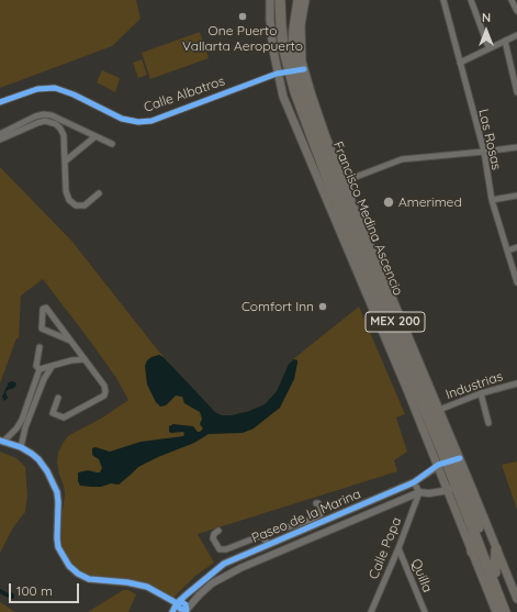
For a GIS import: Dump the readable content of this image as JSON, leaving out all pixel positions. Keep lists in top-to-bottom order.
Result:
{
  "streets": {
    "highway": ["Francisco Medina Ascencio", "MEX 200"],
    "street": [
      "Calle Albatros",
      "Las Rosas",
      "Industrias",
      "Paseo de la Marina",
      "Calle Popa",
      "Quilla"
    ]
  },
  "crossings": [
    ["Calle Albatros", "Francisco Medina Ascencio"],
    ["Calle Albatros", "MEX 200"],
    ["Francisco Medina Ascencio", "MEX 200"],
    ["Francisco Medina Ascencio", "Industrias"],
    ["Francisco Medina Ascencio", "Paseo de la Marina"],
    ["Paseo de la Marina", "Calle Popa"],
    ["Calle Popa", "Quilla"]
  ],
  "places": ["One Puerto Vallarta Aeropuerto", "Amerimed", "Comfort Inn"],
  "scale_bar": "100 m",
  "north": "top"
}
